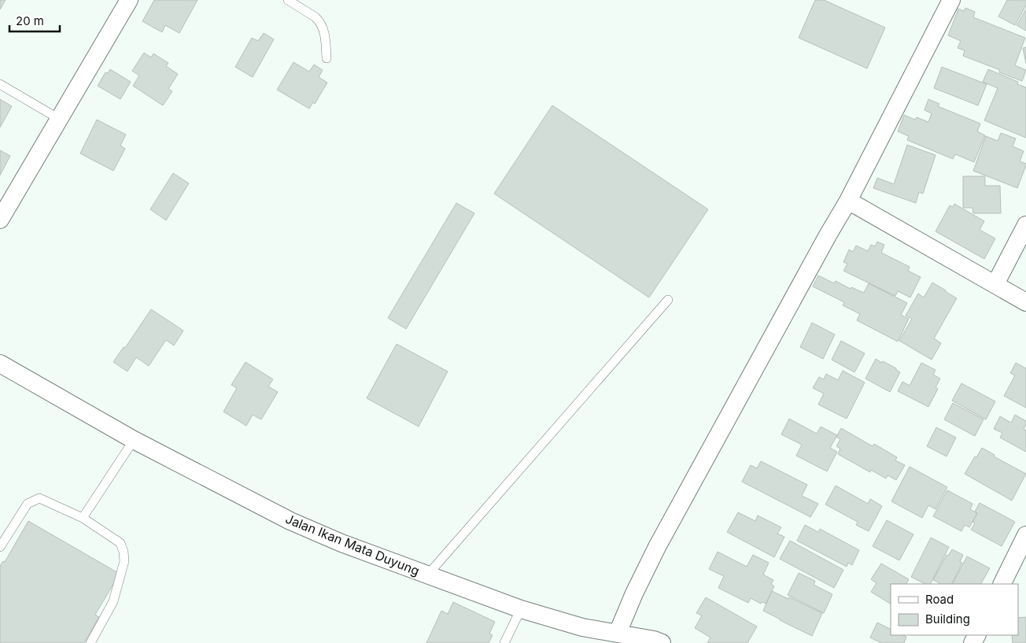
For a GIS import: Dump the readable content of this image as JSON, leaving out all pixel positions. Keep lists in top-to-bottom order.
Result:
{
  "streets": {
    "street": ["Jalan Ikan Mata Duyung"]
  },
  "legend": ["Road", "Building"],
  "scale_bar": "20 m"
}
